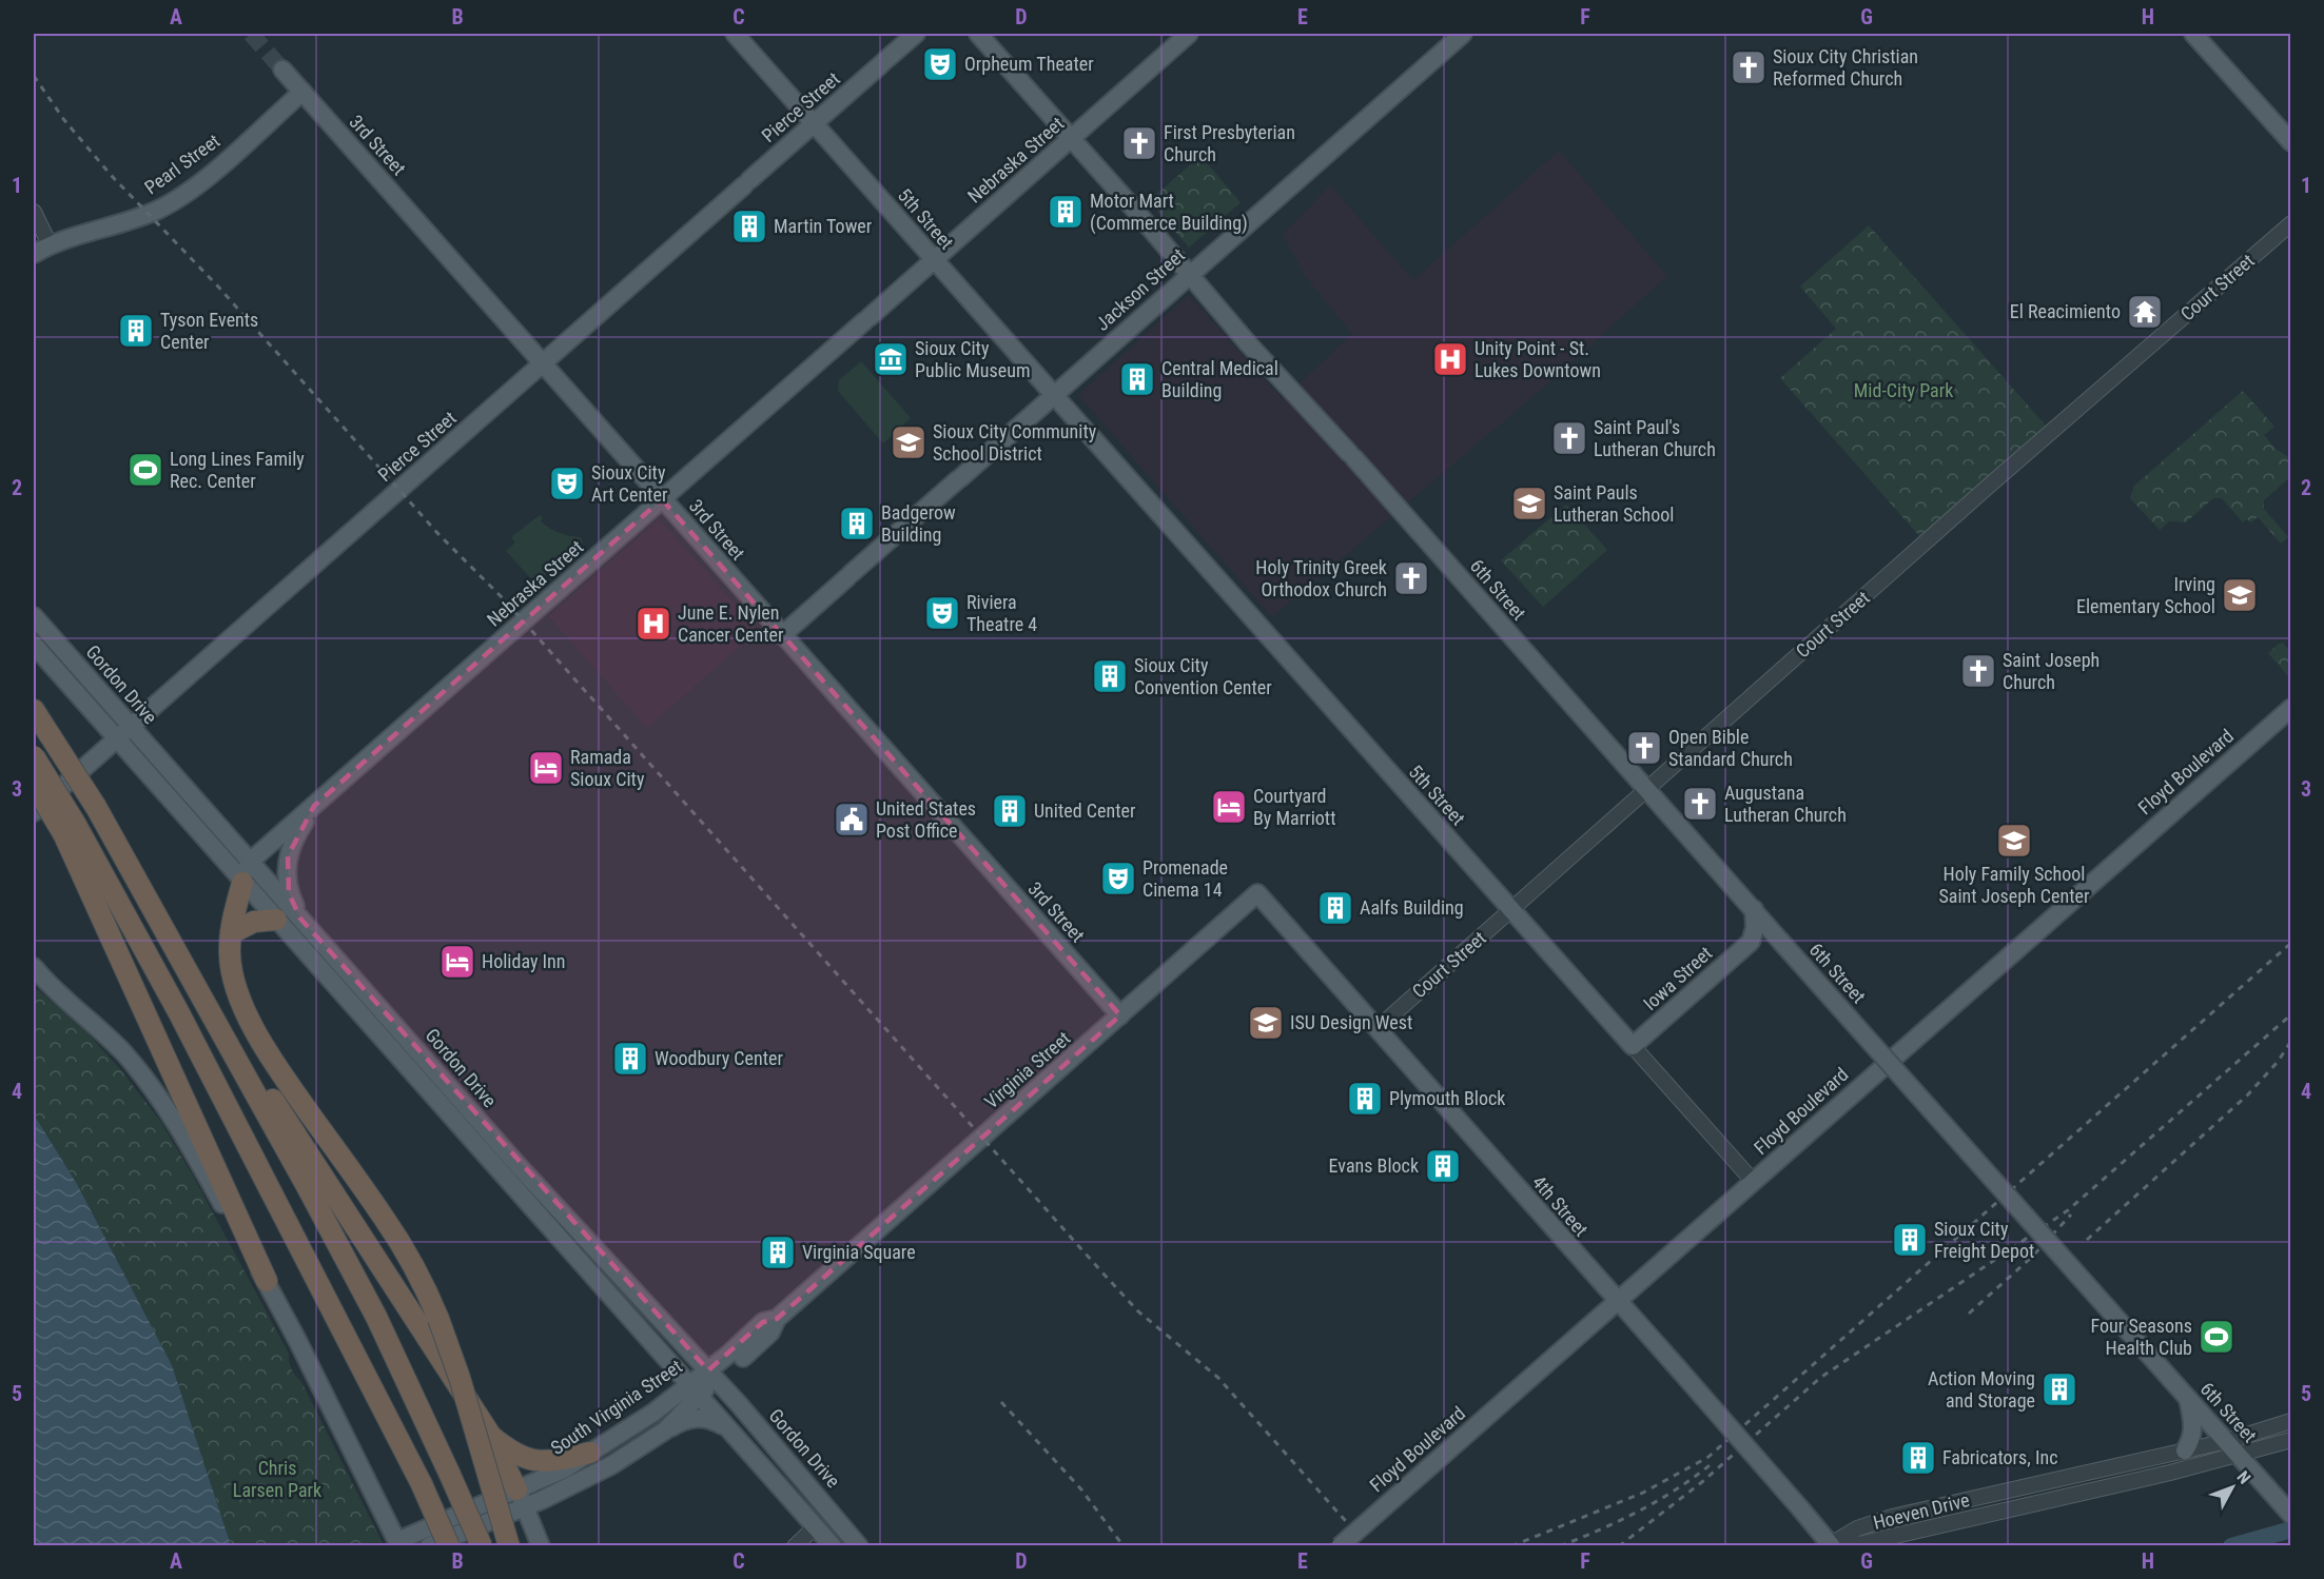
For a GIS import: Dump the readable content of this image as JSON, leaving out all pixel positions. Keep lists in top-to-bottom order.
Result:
{
  "streets": {
    "main road": [
      "Pierce Street",
      "3rd Street",
      "Nebraska Street",
      "Pearl Street",
      "5th Street",
      "Jackson Street",
      "6th Street",
      "Gordon Drive",
      "Floyd Boulevard",
      "Iowa Street",
      "Virginia Street",
      "4th Street",
      "South Virginia Street"
    ],
    "street": ["Court Street", "Hoeven Drive"]
  },
  "crossings": [
    ["Pierce Street", "3rd Street"],
    ["Pierce Street", "5th Street"],
    ["Pierce Street", "Gordon Drive"],
    ["3rd Street", "Nebraska Street"],
    ["3rd Street", "Pearl Street"],
    ["3rd Street", "Jackson Street"],
    ["3rd Street", "Virginia Street"],
    ["Nebraska Street", "5th Street"],
    ["Nebraska Street", "6th Street"],
    ["Nebraska Street", "Gordon Drive"],
    ["5th Street", "Court Street"],
    ["5th Street", "Jackson Street"],
    ["5th Street", "Floyd Boulevard"],
    ["5th Street", "Iowa Street"],
    ["Court Street", "6th Street"],
    ["Court Street", "4th Street"],
    ["Jackson Street", "6th Street"],
    ["6th Street", "Hoeven Drive"],
    ["Gordon Drive", "South Virginia Street"],
    ["Floyd Boulevard", "4th Street"],
    ["Virginia Street", "4th Street"],
    ["Virginia Street", "South Virginia Street"],
    ["4th Street", "Hoeven Drive"]
  ],
  "parks": ["Mid-City Park", "Chris Larsen Park"],
  "places": {
    "theatre": [
      "Orpheum Theater",
      "Sioux City Art Center",
      "Riviera Theatre 4",
      "Promenade Cinema 14"
    ],
    "church": [
      "Sioux City Christian Reformed Church",
      "First Presbyterian Church",
      "Saint Paul's Lutheran Church",
      "Holy Trinity Greek Orthodox Church",
      "Saint Joseph Church",
      "Open Bible Standard Church",
      "Augustana Lutheran Church"
    ],
    "building": [
      "Motor Mart (Commerce Building)",
      "Martin Tower",
      "Tyson Events Center",
      "Central Medical Building",
      "Badgerow Building",
      "Sioux City Convention Center",
      "United Center",
      "Aalfs Building",
      "Woodbury Center",
      "Plymouth Block",
      "Evans Block",
      "Sioux City Freight Depot",
      "Virginia Square",
      "Action Moving and Storage",
      "Fabricators, Inc"
    ],
    "temple": ["El Reacimiento"],
    "museum": ["Sioux City Public Museum"],
    "hospital": ["Unity Point - St. Lukes Downtown", "June E. Nylen Cancer Center"],
    "school or university": [
      "Sioux City Community School District",
      "Saint Pauls Lutheran School",
      "Irving Elementary School",
      "Holy Family School Saint Joseph Center",
      "ISU Design West"
    ],
    "sports": ["Long Lines Family Rec. Center", "Four Seasons Health Club"],
    "hotel": ["Ramada Sioux City", "Courtyard By Marriott", "Holiday Inn"],
    "public building": ["United States Post Office"]
  },
  "north": "top right",
  "grid": {
    "columns": [
      "A",
      "B",
      "C",
      "D",
      "E",
      "F",
      "G",
      "H"
    ],
    "rows": [
      "1",
      "2",
      "3",
      "4",
      "5"
    ]
  }
}
